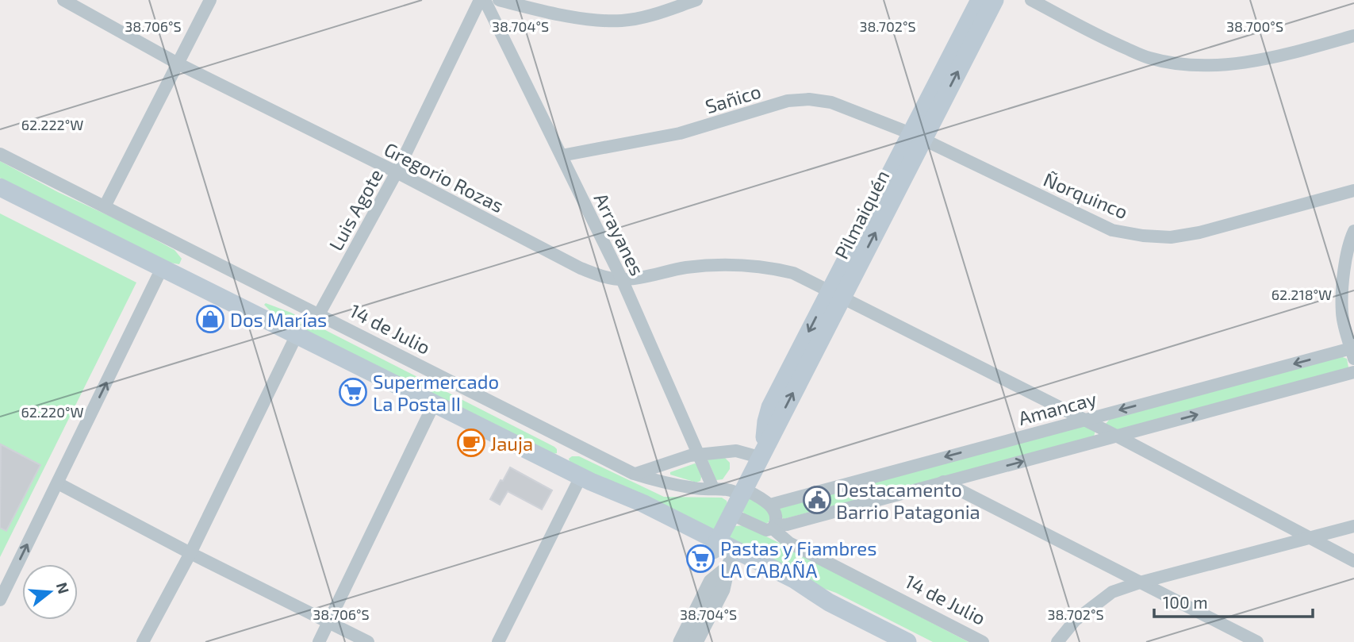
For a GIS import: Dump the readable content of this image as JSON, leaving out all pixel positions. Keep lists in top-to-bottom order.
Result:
{
  "streets": {
    "main road": ["Pilmaiquén"],
    "street": [
      "Sañico",
      "Gregorio Rozas",
      "Ñorquinco",
      "Luis Agote",
      "Arrayanes",
      "14 de Julio",
      "Amancay"
    ]
  },
  "crossings": [
    ["Sañico", "Ñorquinco"],
    ["Sañico", "Pilmaiquén"],
    ["Sañico", "Arrayanes"],
    ["Gregorio Rozas", "Luis Agote"],
    ["Gregorio Rozas", "Pilmaiquén"],
    ["Gregorio Rozas", "Arrayanes"],
    ["Gregorio Rozas", "Amancay"],
    ["Ñorquinco", "Pilmaiquén"],
    ["Luis Agote", "14 de Julio"],
    ["Pilmaiquén", "14 de Julio"],
    ["Arrayanes", "14 de Julio"],
    ["14 de Julio", "Amancay"]
  ],
  "places": {
    "shop": ["Dos Marías"],
    "supermarket": ["Supermercado La Posta II", "Pastas y Fiambres LA CABAÑA"],
    "cafe": ["Jauja"],
    "public building": ["Destacamento Barrio Patagonia"]
  },
  "scale_bar": "100 m",
  "north": "right",
  "coordinates": [
    "38.706°S",
    "38.704°S",
    "38.702°S",
    "38.700°S",
    "62.222°W",
    "62.218°W",
    "62.220°W"
  ]
}
